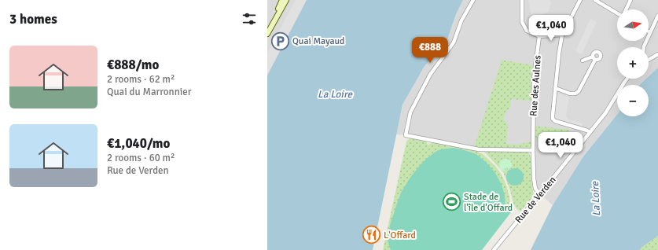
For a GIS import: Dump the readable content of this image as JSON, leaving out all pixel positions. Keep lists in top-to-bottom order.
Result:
{
  "streets": {
    "street": ["Rue des Aulnes", "Rue de Verden"]
  },
  "crossings": [
    ["Rue des Aulnes", "Rue de Verden"]
  ],
  "water": ["La Loire"],
  "places": {
    "parking": ["Quai Mayaud"],
    "sports": ["Stade de l'île d'Offard"],
    "restaurant": ["L'Offard"]
  },
  "north": "right",
  "page": {
    "heading": "3 homes",
    "map_buttons": ["+", "−"],
    "price": ["€1,040", "€888", "€1,040"],
    "list": [
      {
        "name": "€888/mo",
        "note": "2 rooms · 62 m² · Quai du Marronnier"
      },
      {
        "name": "€1,040/mo",
        "note": "2 rooms · 60 m² · Rue de Verden"
      }
    ]
  }
}
